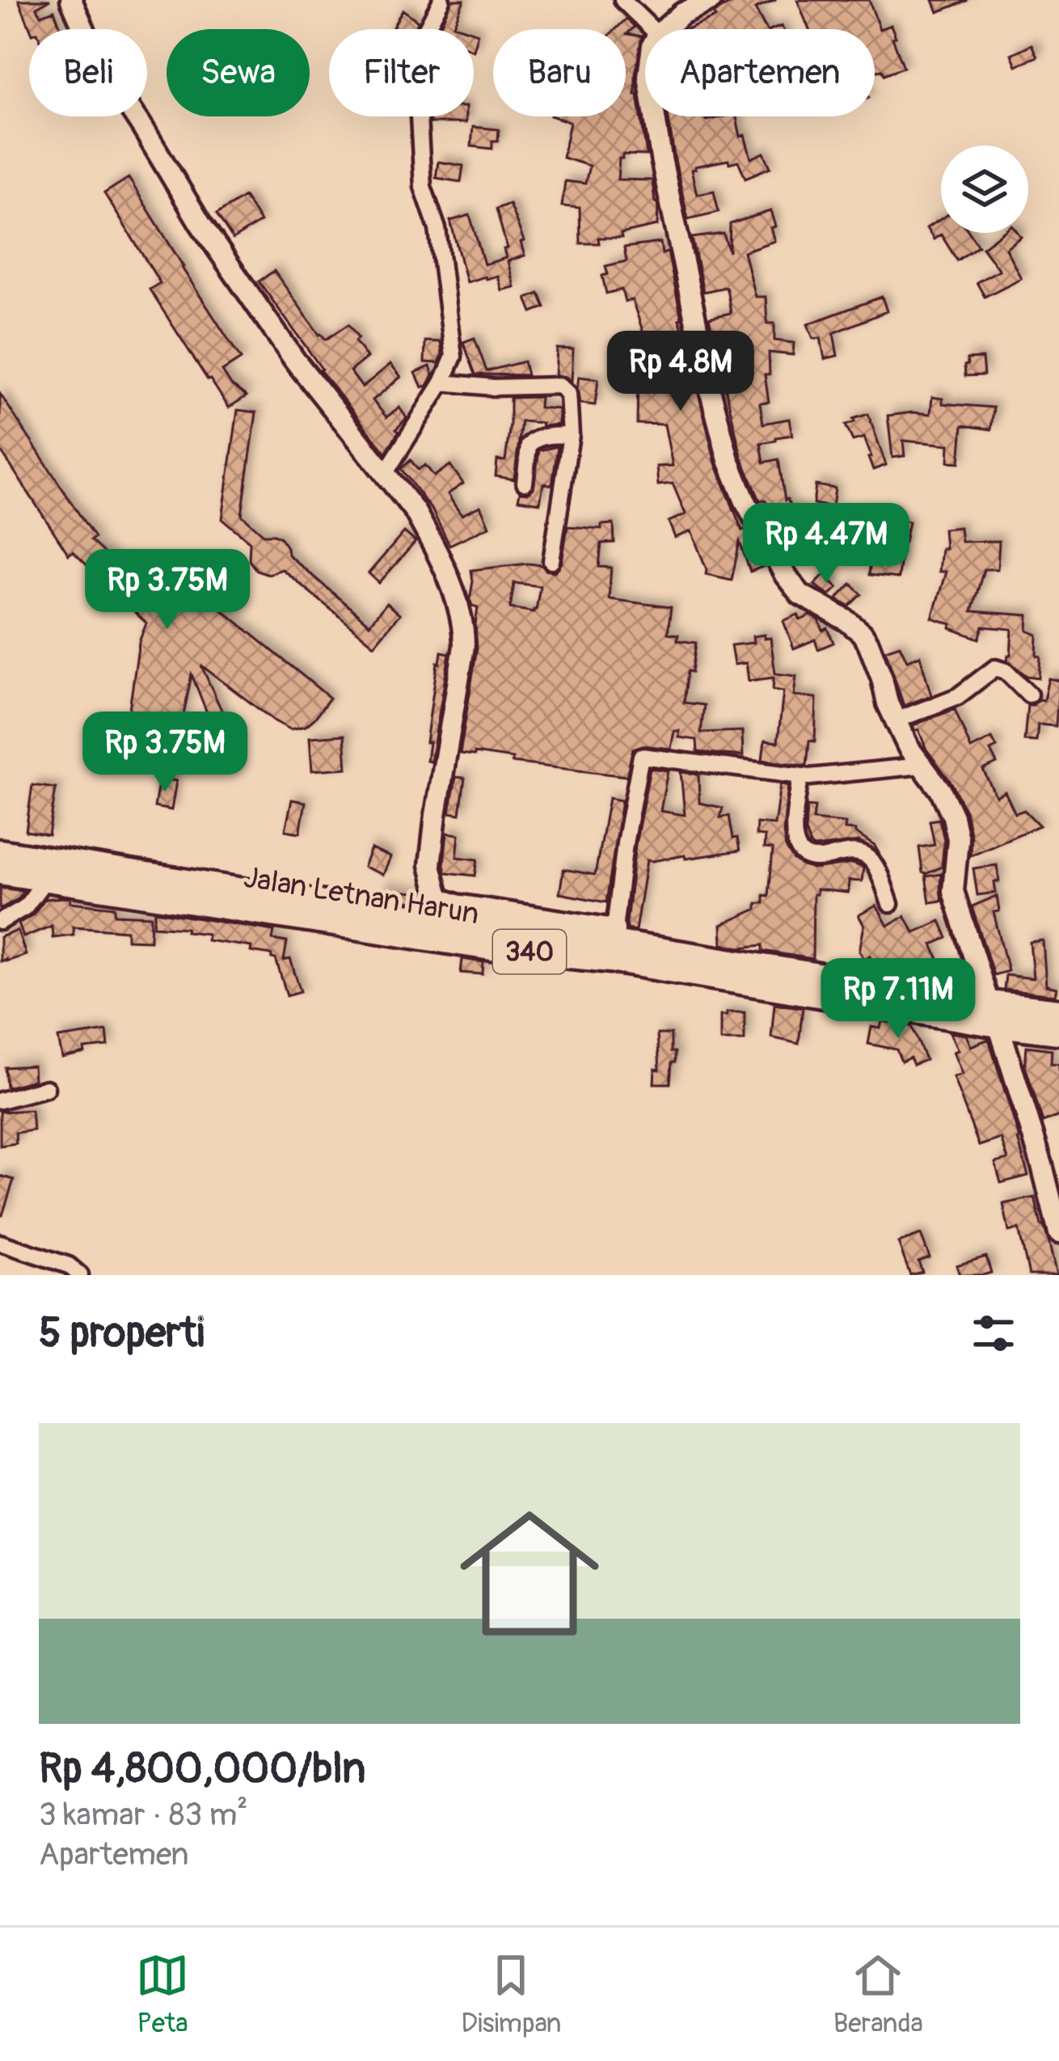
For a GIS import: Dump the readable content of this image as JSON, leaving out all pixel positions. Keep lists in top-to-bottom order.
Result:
{
  "streets": {
    "main road": ["Jalan Letnan Harun", "340"]
  },
  "page": {
    "chip": [
      "Beli",
      "Sewa",
      "Filter",
      "Baru",
      "Apartemen"
    ],
    "price": [
      "Rp 4.8M",
      "Rp 4.47M",
      "Rp 3.75M",
      "Rp 3.75M",
      "Rp 7.11M"
    ],
    "heading": "5 properti",
    "list": [
      {
        "name": "Rp 4,800,000/bln",
        "note": "3 kamar · 83 m² · Apartemen"
      }
    ],
    "tabs": ["Peta", "Disimpan", "Beranda"]
  }
}
